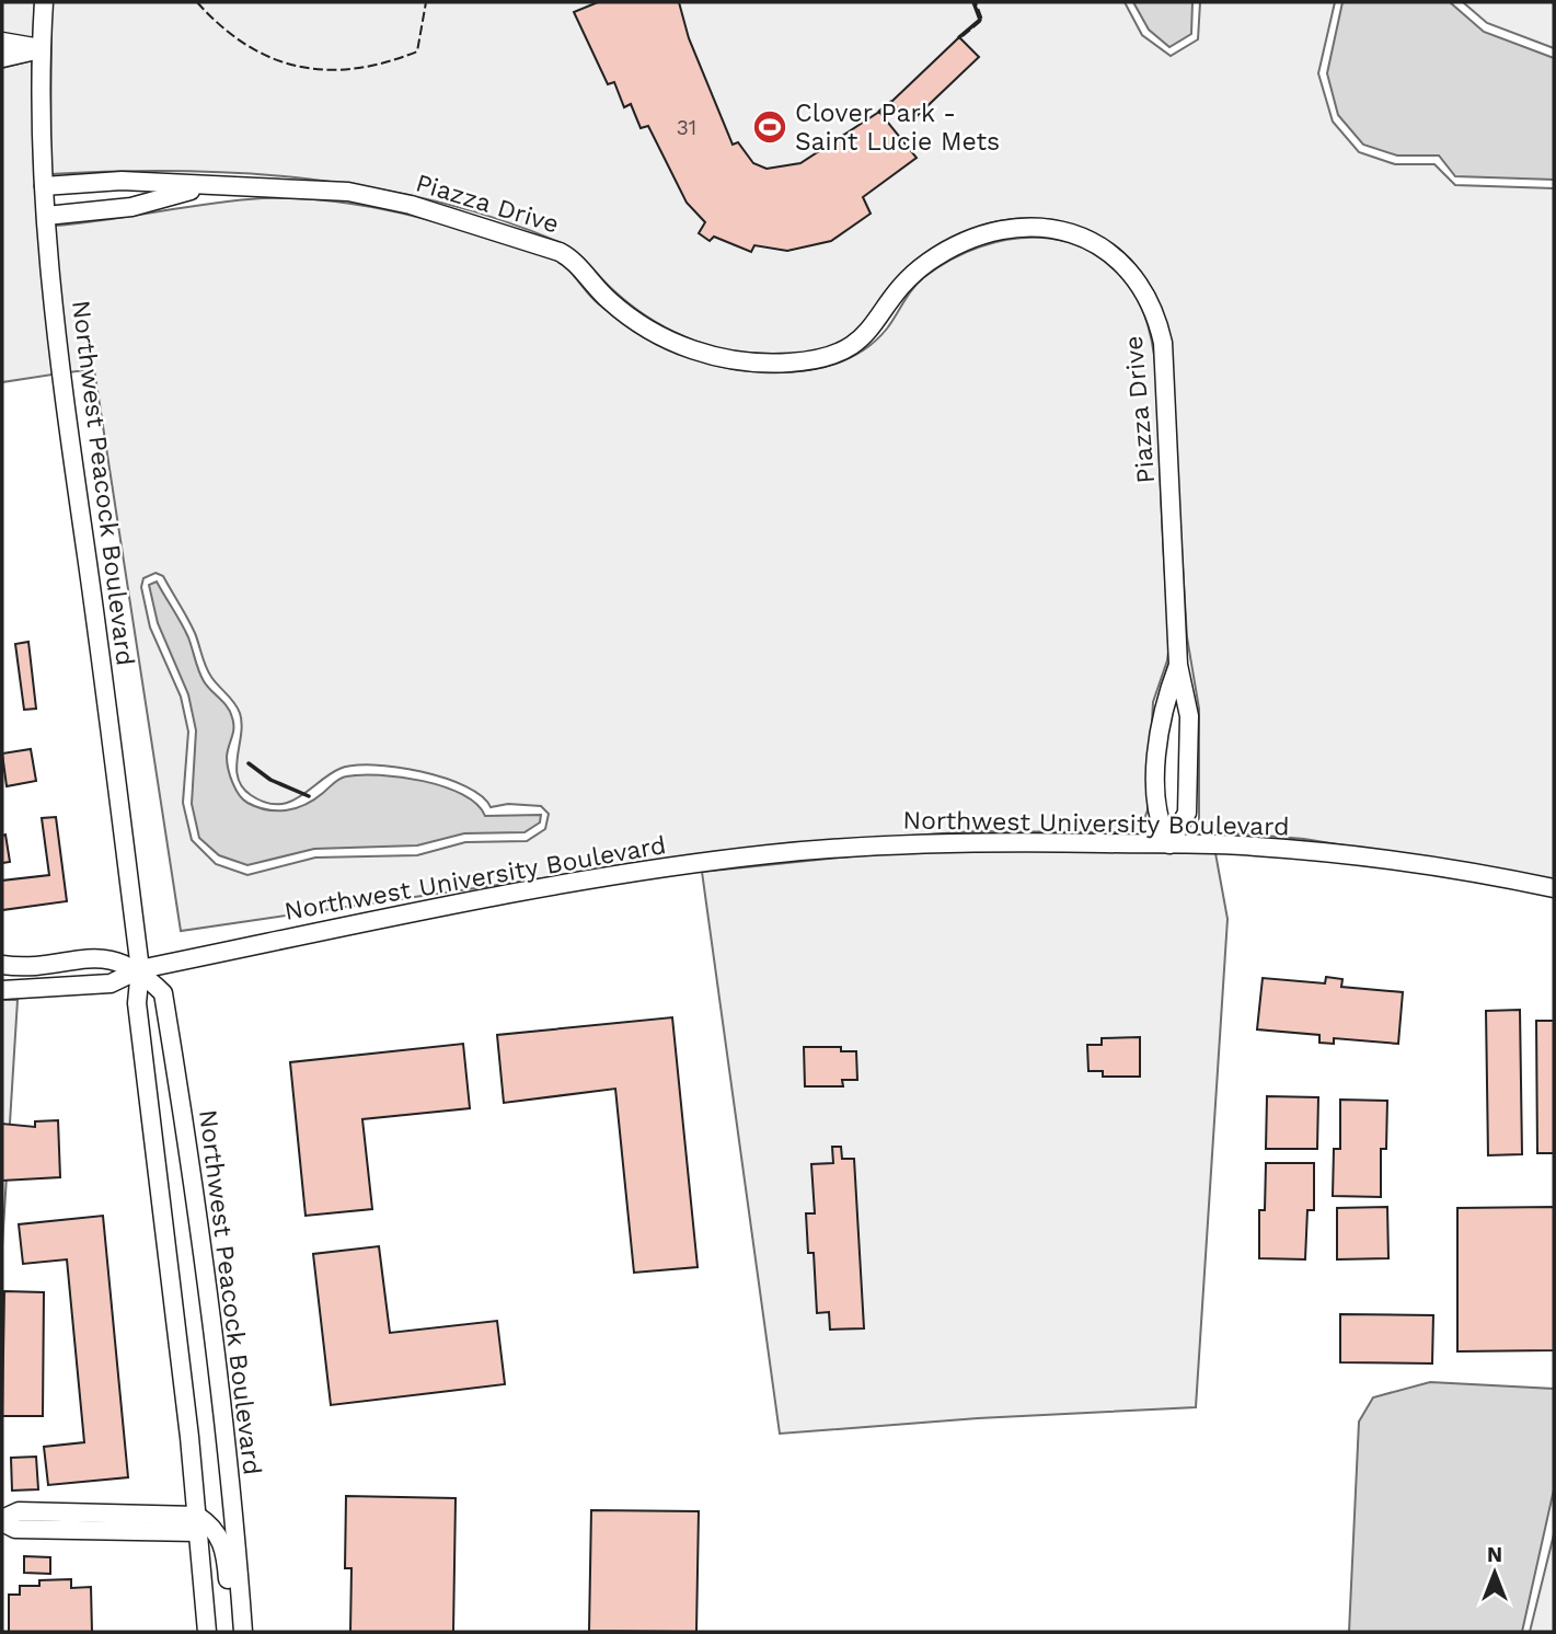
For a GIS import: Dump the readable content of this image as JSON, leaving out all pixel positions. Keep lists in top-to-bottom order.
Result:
{
  "streets": {
    "street": ["Piazza Drive", "Northwest Peacock Boulevard", "Northwest University Boulevard"]
  },
  "crossings": [
    ["Piazza Drive", "Northwest Peacock Boulevard"],
    ["Piazza Drive", "Northwest University Boulevard"],
    ["Northwest Peacock Boulevard", "Northwest University Boulevard"]
  ],
  "places": {
    "sports": ["Clover Park - Saint Lucie Mets"]
  },
  "house_numbers": ["31"],
  "north": "top"
}
